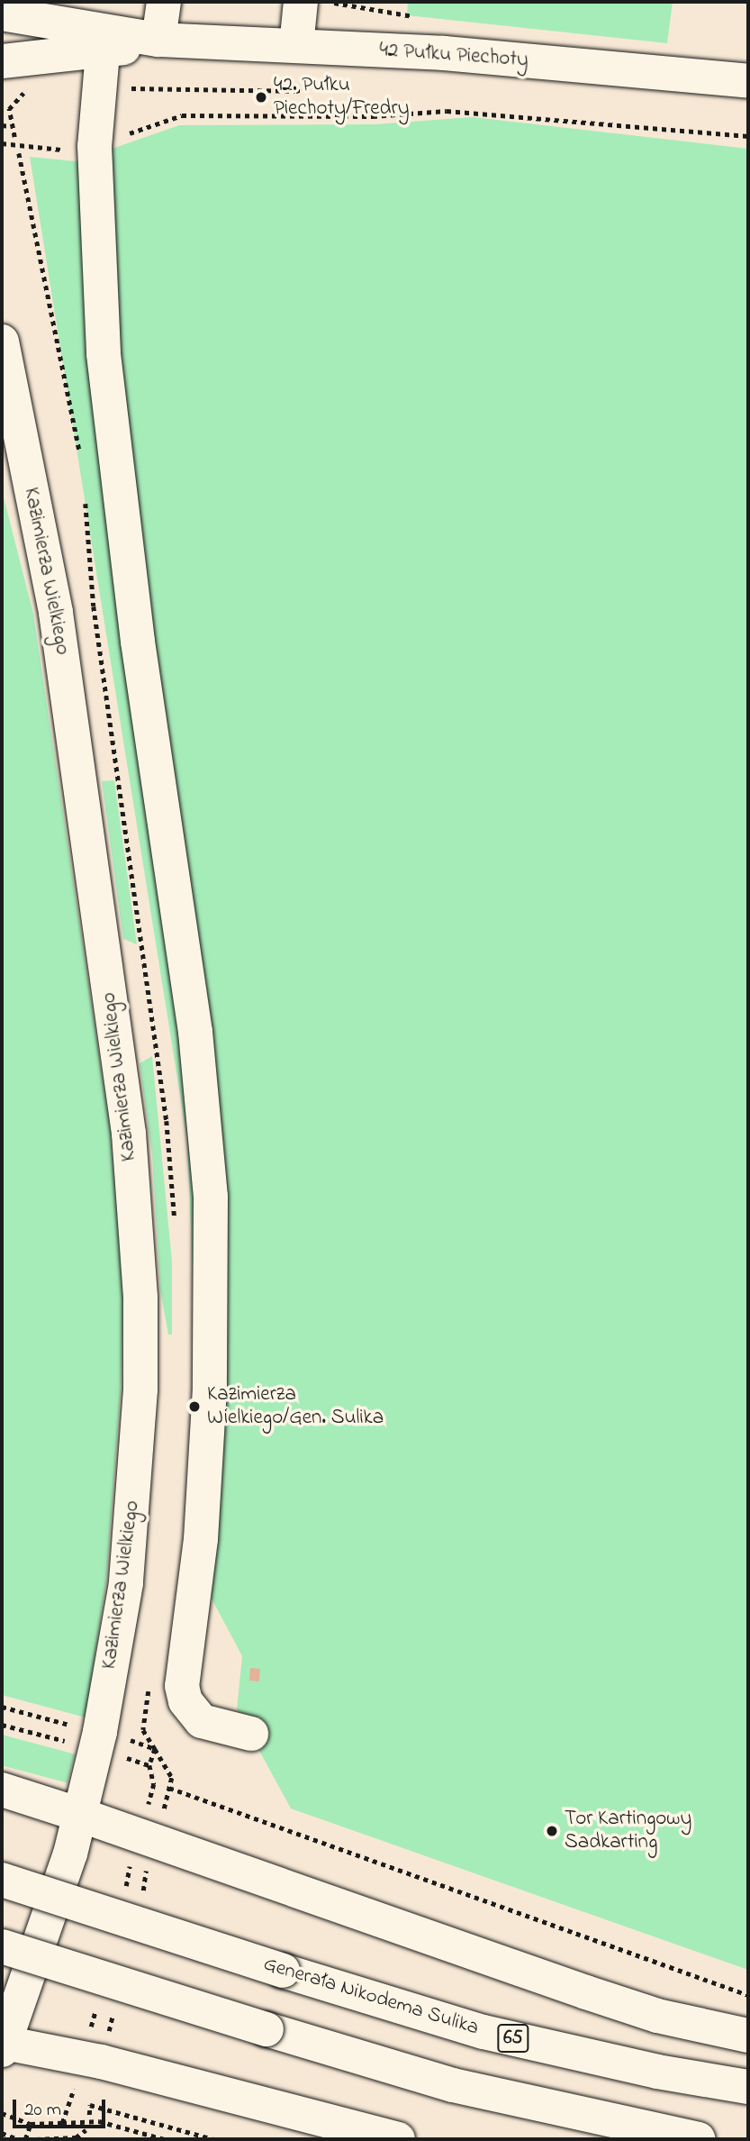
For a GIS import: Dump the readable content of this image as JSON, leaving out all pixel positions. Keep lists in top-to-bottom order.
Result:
{
  "streets": {
    "main road": [
      "42 Pułku Piechoty",
      "Kazimierza Wielkiego",
      "Generała Nikodema Sulika",
      "65"
    ]
  },
  "places": ["42. Pułku Piechoty/Fredry", "Kazimierza Wielkiego/Gen. Sulika", "Tor Kartingowy Sadkarting"],
  "scale_bar": "20 m"
}
